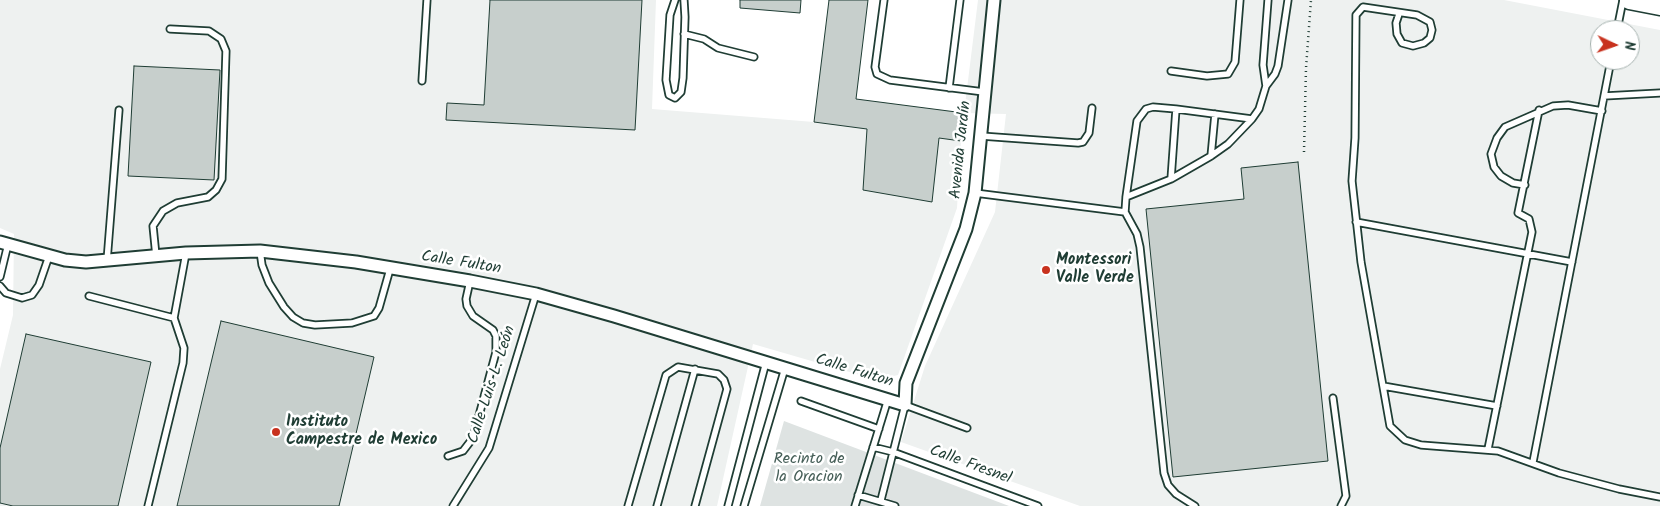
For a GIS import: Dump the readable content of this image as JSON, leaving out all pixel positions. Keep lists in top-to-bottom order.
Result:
{
  "streets": {
    "street": ["Avenida Jardín", "Calle Fulton"],
    "lane": ["Calle Luis L. León", "Calle Fresnel"]
  },
  "crossings": [
    ["Avenida Jardín", "Calle Fulton"],
    ["Calle Fulton", "Calle Luis L. León"]
  ],
  "parks": ["Recinto de la Oracion"],
  "places": ["Montessori Valle Verde", "Instituto Campestre de Mexico"],
  "north": "right"
}
